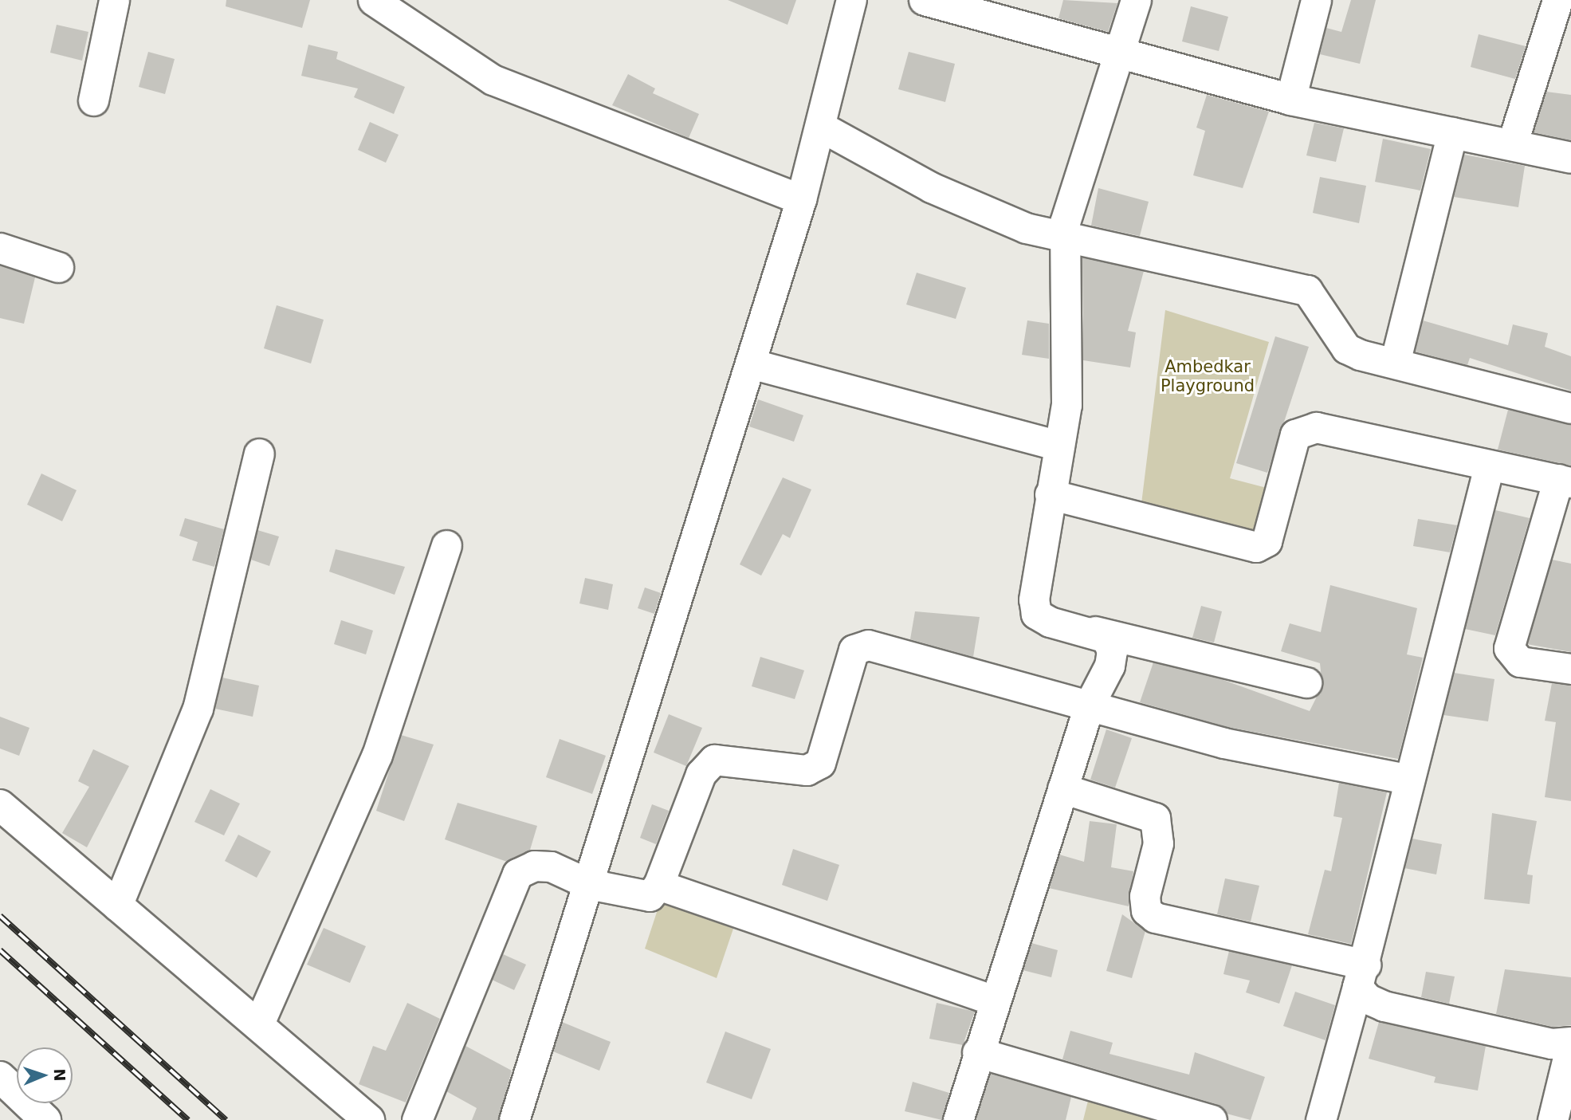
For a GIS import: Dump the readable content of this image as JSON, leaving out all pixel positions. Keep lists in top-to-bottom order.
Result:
{
  "parks": ["Ambedkar Playground"],
  "north": "right"
}
